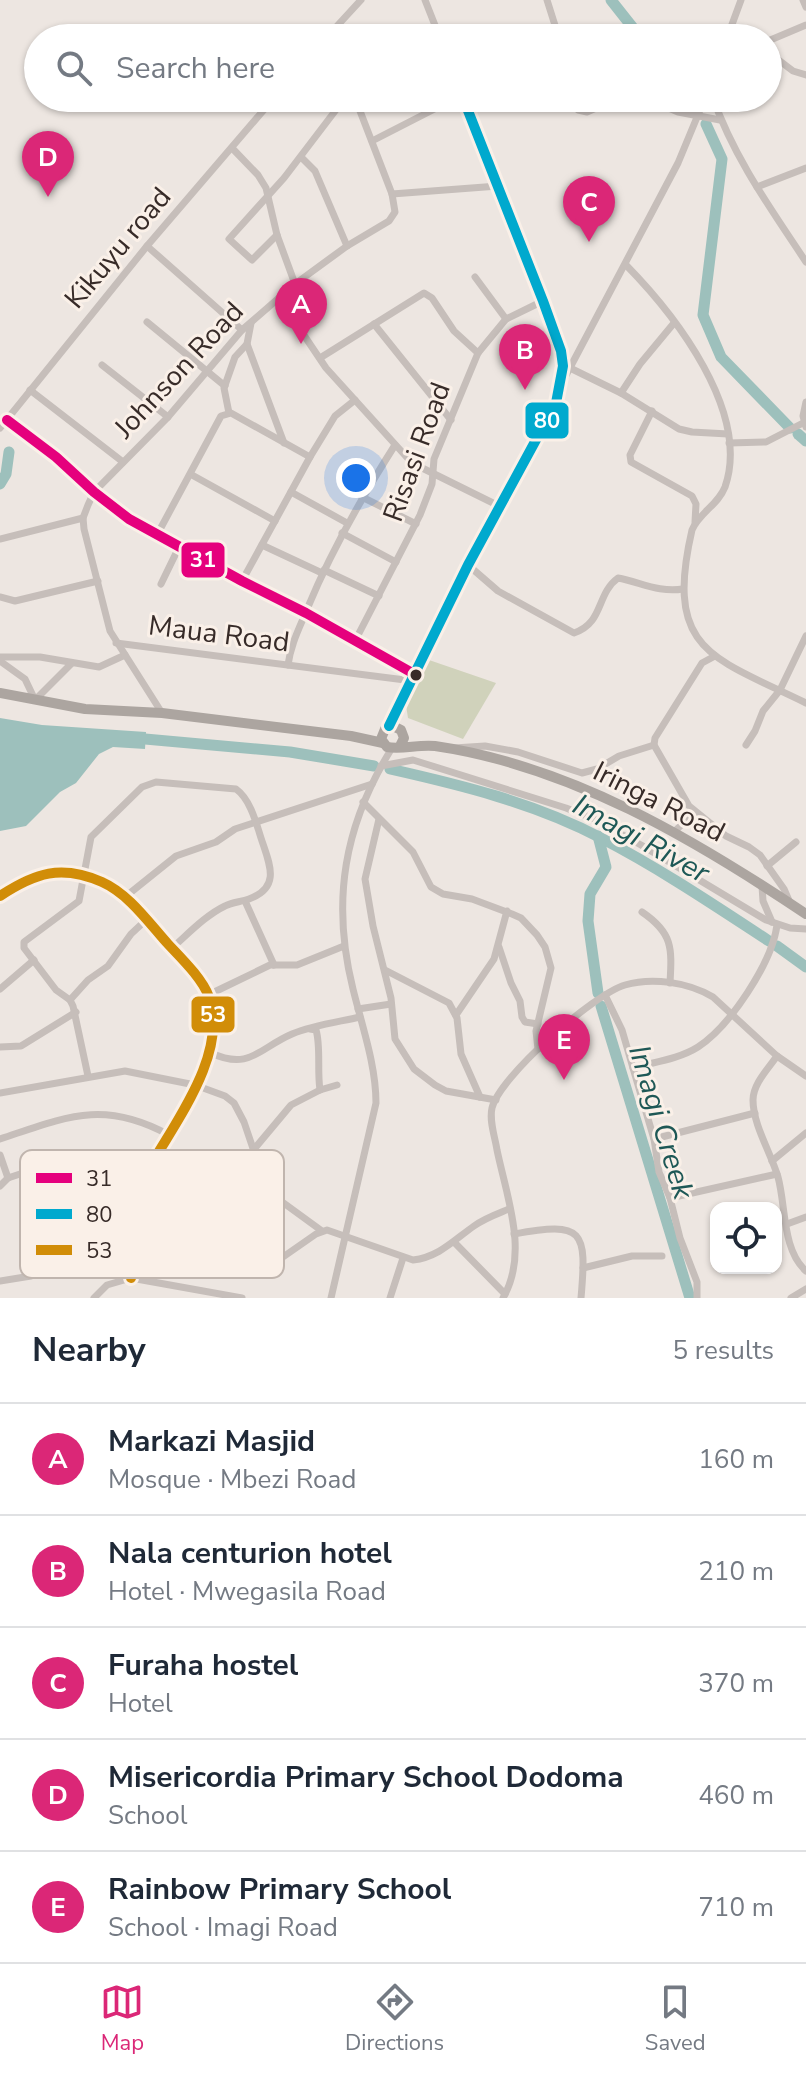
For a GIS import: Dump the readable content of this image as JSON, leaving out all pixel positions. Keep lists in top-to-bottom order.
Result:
{
  "streets": {
    "highway": ["Iringa Road"],
    "street": [
      "Kikuyu road",
      "Johnson Road",
      "Risasi Road",
      "Maua Road"
    ]
  },
  "water": ["Imagi River", "Imagi Creek"],
  "lines": ["transit line 80", "transit line 31", "transit line 53"],
  "legend": ["31", "80", "53"],
  "page": {
    "search": "Search here",
    "pins": [
      "D",
      "C",
      "A",
      "B",
      "E"
    ],
    "heading": ["Nearby", "5 results"],
    "list": [
      {
        "mark": "A",
        "name": "Markazi Masjid",
        "note": "Mosque · Mbezi Road",
        "value": "160 m"
      },
      {
        "mark": "B",
        "name": "Nala centurion hotel",
        "note": "Hotel · Mwegasila Road",
        "value": "210 m"
      },
      {
        "mark": "C",
        "name": "Furaha hostel",
        "note": "Hotel",
        "value": "370 m"
      },
      {
        "mark": "D",
        "name": "Misericordia Primary School Dodoma",
        "note": "School",
        "value": "460 m"
      },
      {
        "mark": "E",
        "name": "Rainbow Primary School",
        "note": "School · Imagi Road",
        "value": "710 m"
      }
    ],
    "nav": ["Map", "Directions", "Saved"]
  }
}
